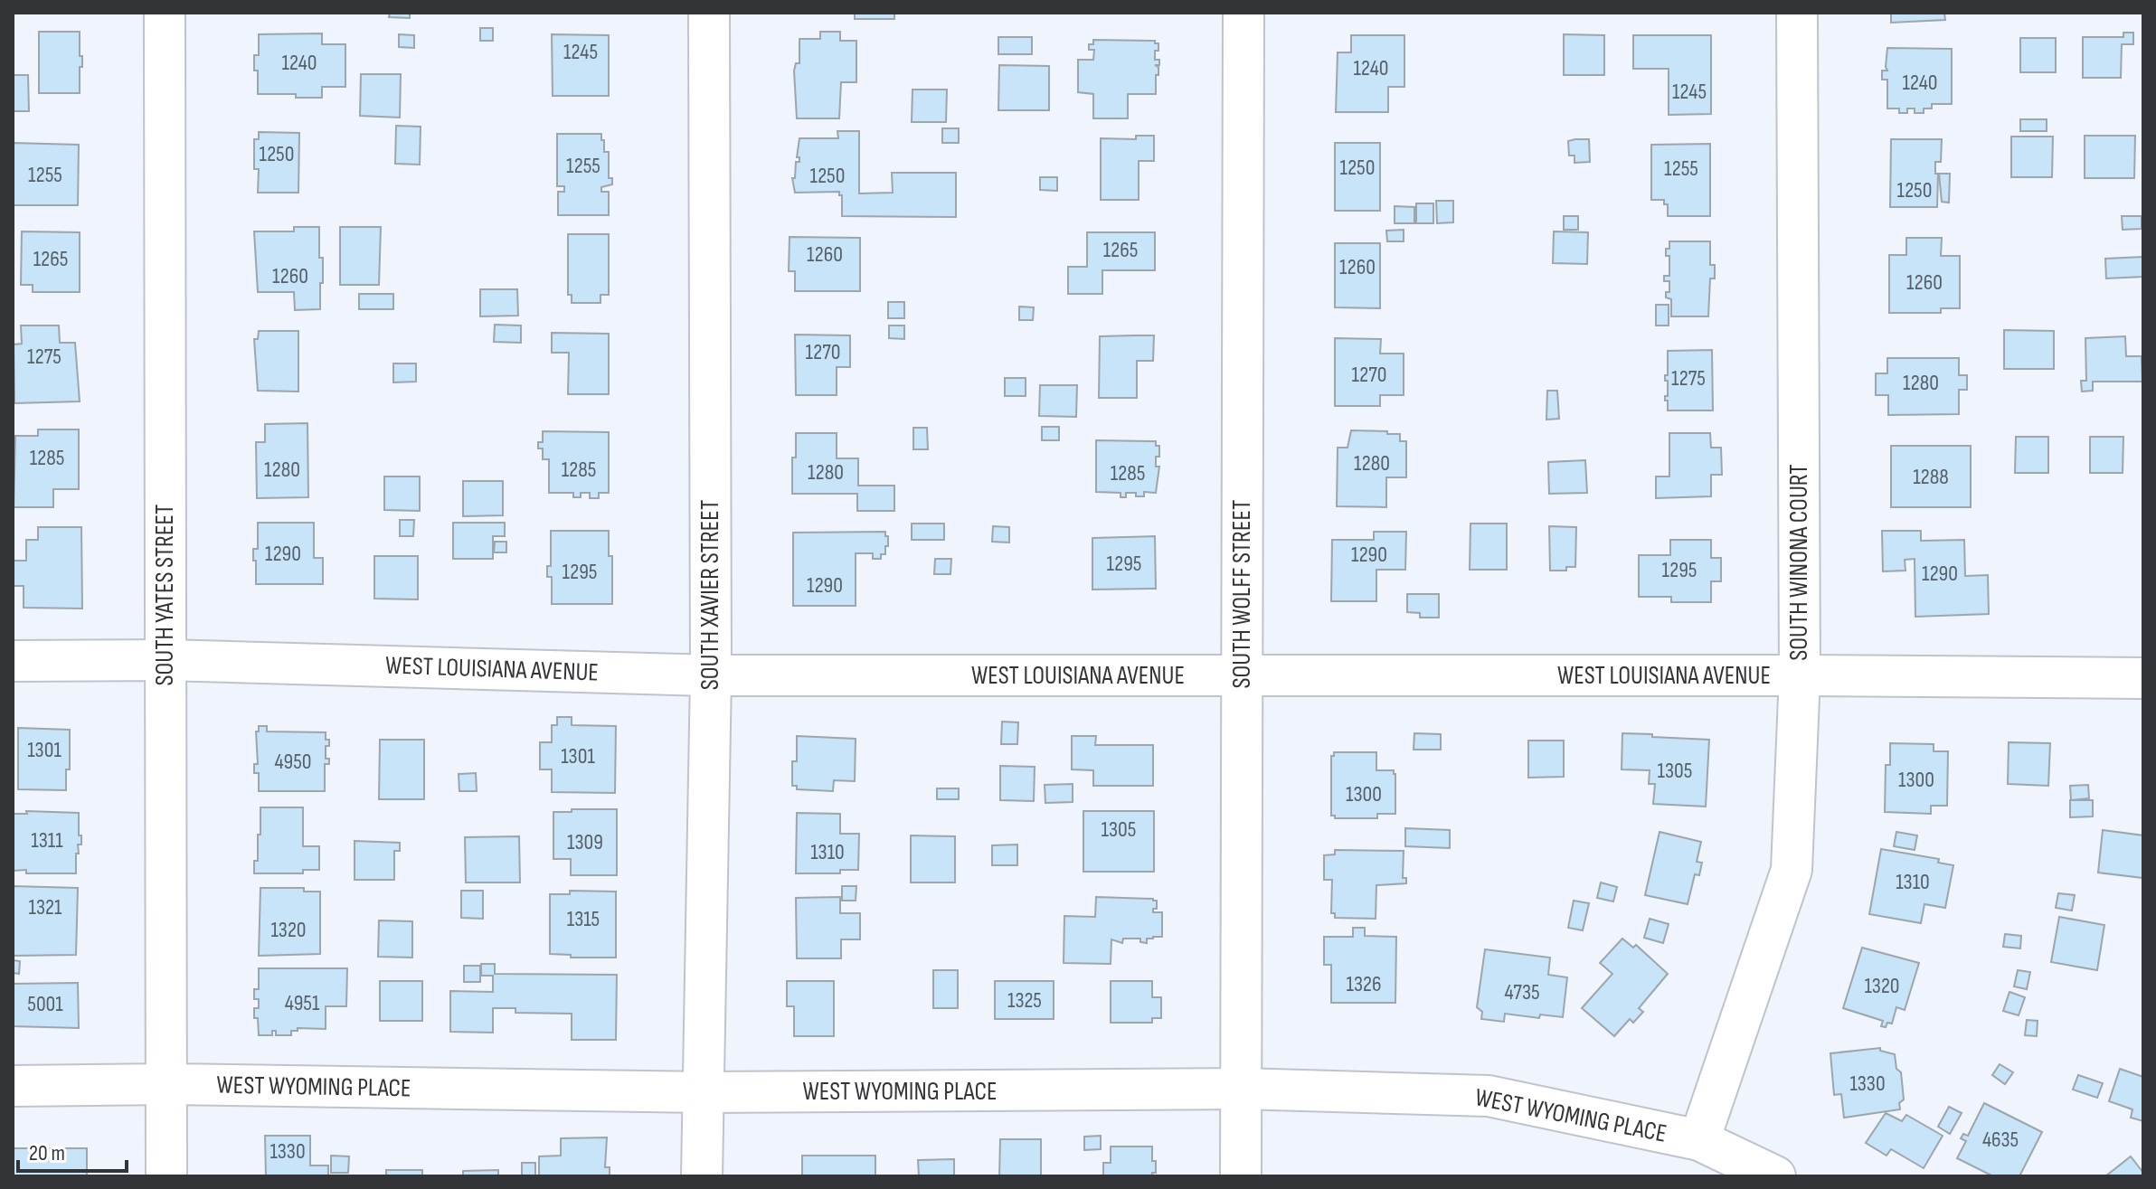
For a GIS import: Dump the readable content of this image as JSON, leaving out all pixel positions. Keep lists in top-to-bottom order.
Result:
{
  "streets": {
    "street": [
      "SOUTH WINONA COURT",
      "SOUTH WOLFF STREET",
      "SOUTH YATES STREET",
      "SOUTH XAVIER STREET",
      "WEST LOUISIANA AVENUE",
      "WEST WYOMING PLACE"
    ]
  },
  "crossings": [
    ["SOUTH WINONA COURT", "WEST LOUISIANA AVENUE"],
    ["SOUTH WINONA COURT", "WEST WYOMING PLACE"],
    ["SOUTH WOLFF STREET", "WEST LOUISIANA AVENUE"],
    ["SOUTH WOLFF STREET", "WEST WYOMING PLACE"],
    ["SOUTH YATES STREET", "WEST LOUISIANA AVENUE"],
    ["SOUTH YATES STREET", "WEST WYOMING PLACE"],
    ["SOUTH XAVIER STREET", "WEST LOUISIANA AVENUE"],
    ["SOUTH XAVIER STREET", "WEST WYOMING PLACE"]
  ],
  "house_numbers": [
    "1245",
    "1240",
    "1240",
    "1240",
    "1245",
    "1250",
    "1255",
    "1250",
    "1255",
    "1255",
    "1250",
    "1250",
    "1265",
    "1260",
    "1265",
    "1260",
    "1260",
    "1260",
    "1270",
    "1275",
    "1270",
    "1275",
    "1280",
    "1285",
    "1280",
    "1280",
    "1285",
    "1280",
    "1285",
    "1288",
    "1290",
    "1290",
    "1295",
    "1295",
    "1295",
    "1290",
    "1290",
    "1301",
    "1301",
    "4950",
    "1305",
    "1300",
    "1300",
    "1305",
    "1311",
    "1309",
    "1310",
    "1310",
    "1321",
    "1315",
    "1320",
    "1326",
    "1320",
    "4735",
    "1325",
    "4951",
    "5001",
    "1330",
    "4635",
    "1330"
  ],
  "scale_bar": "20 m"
}
